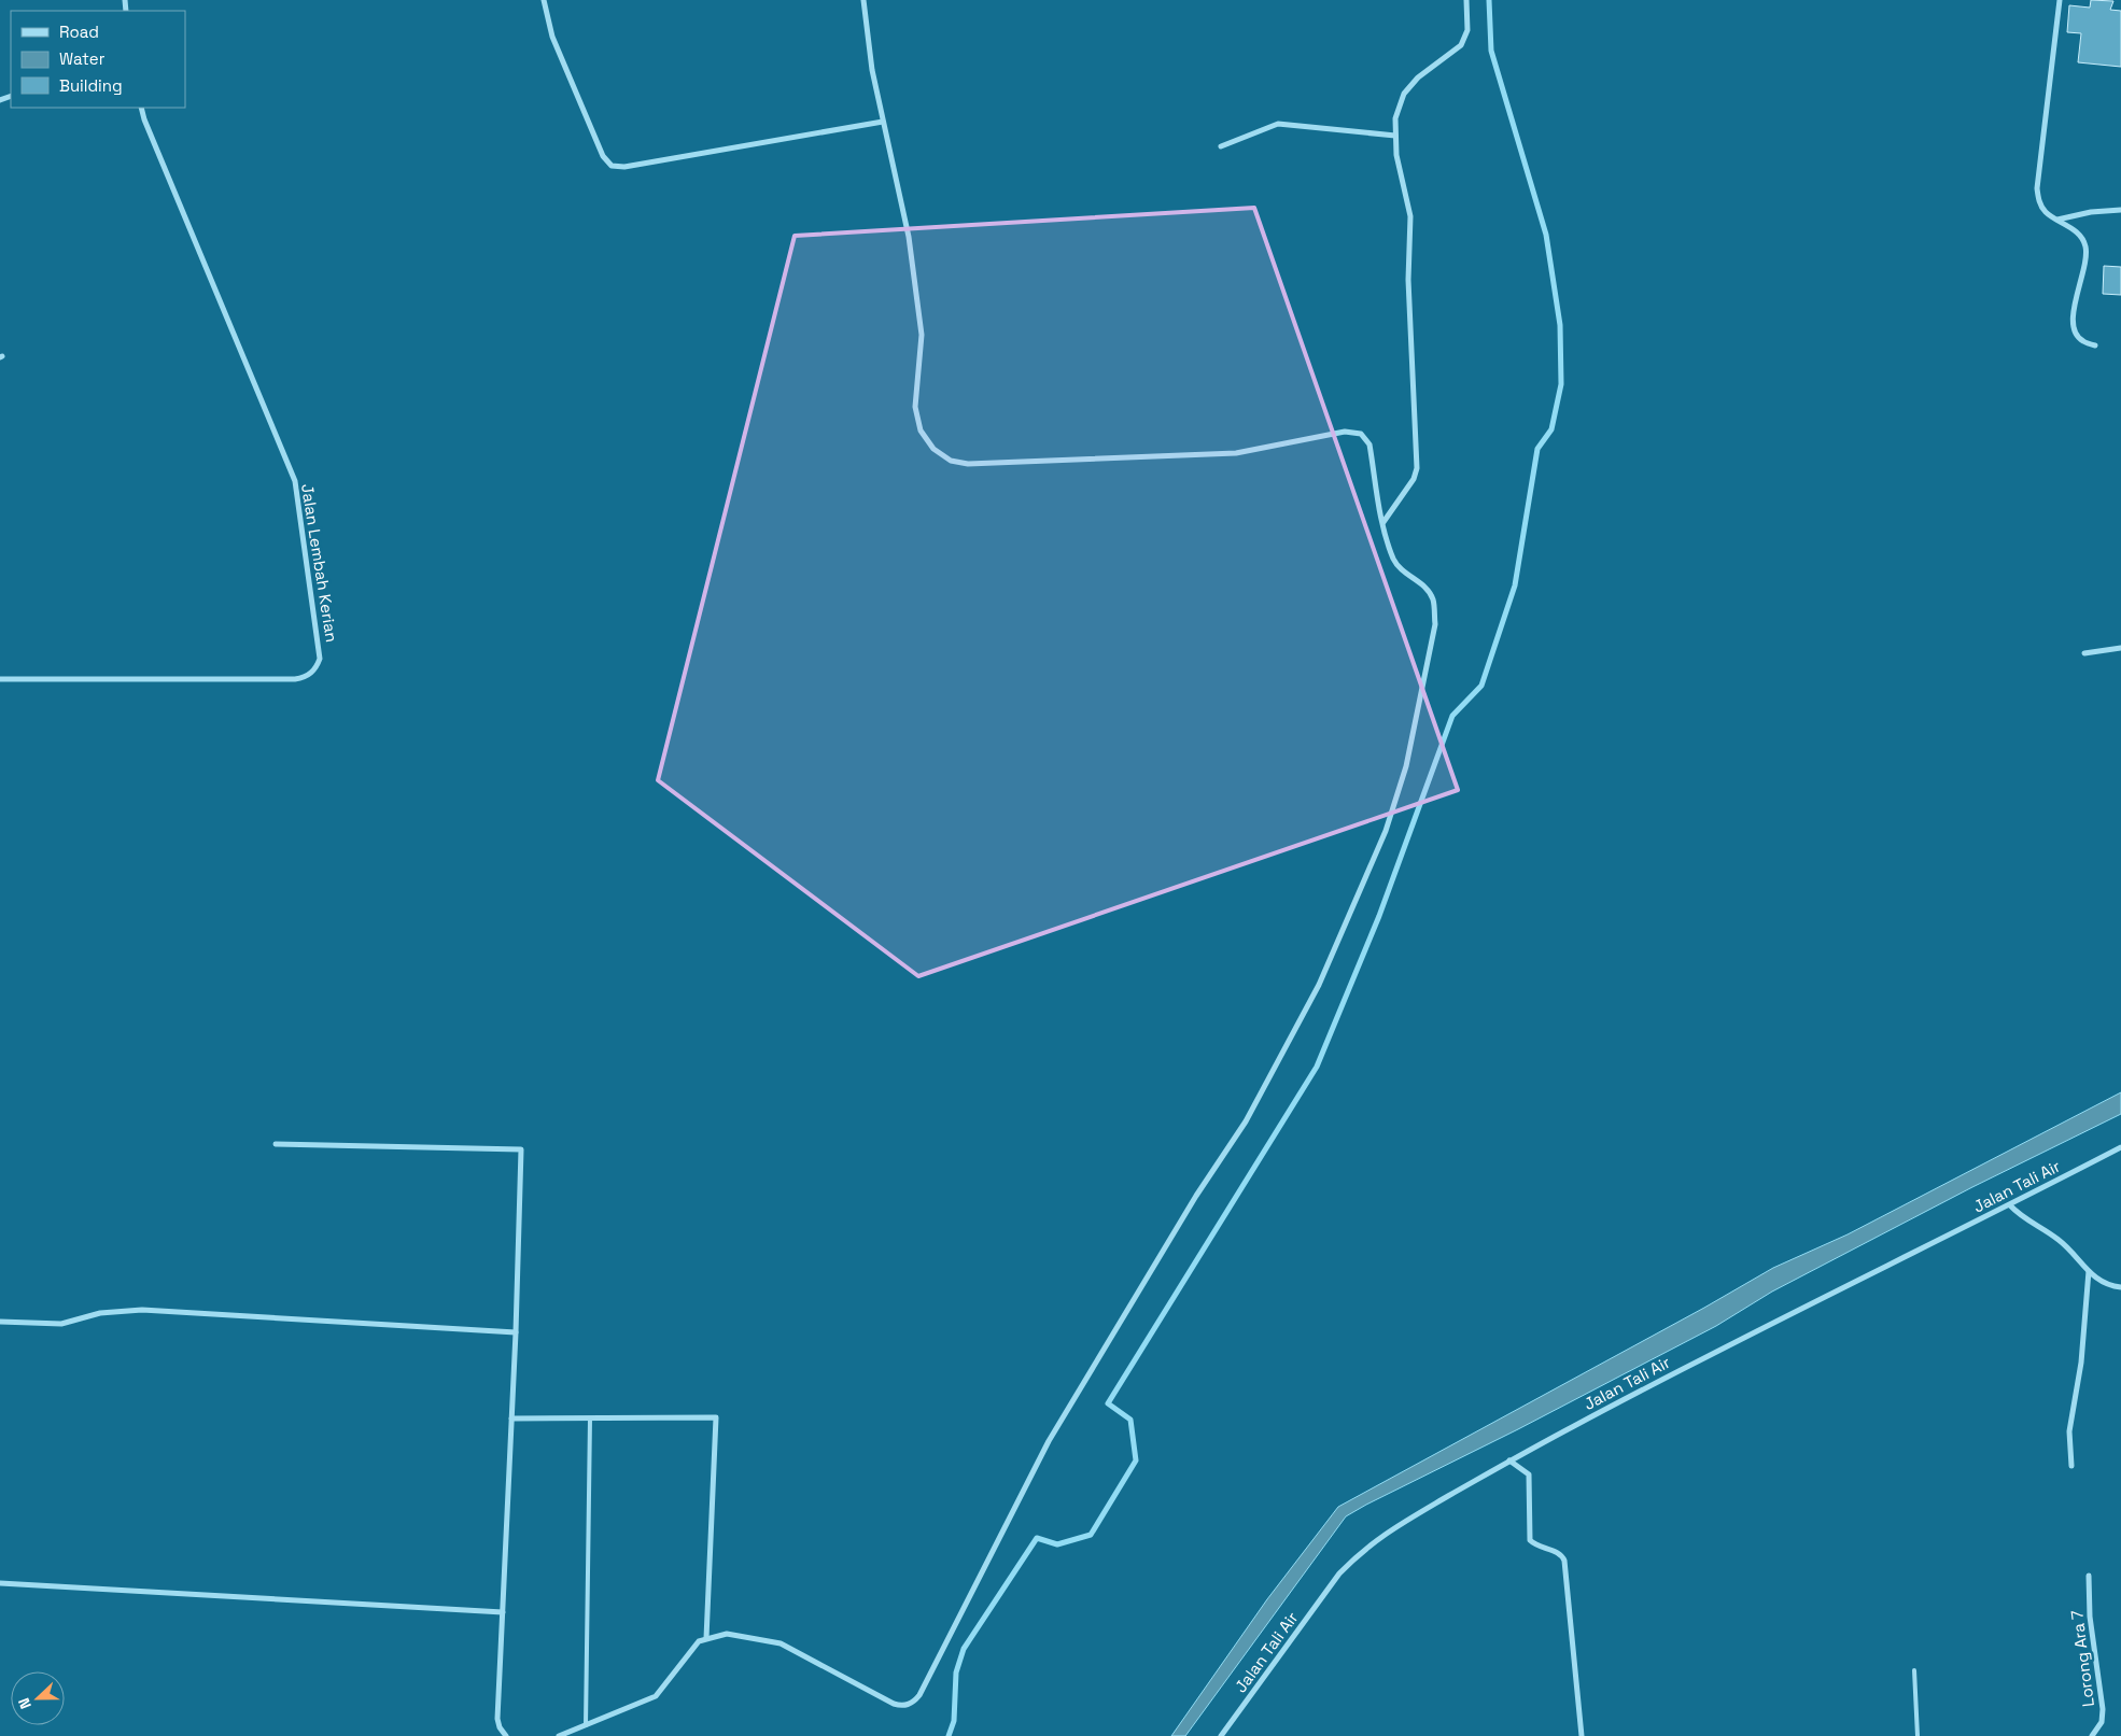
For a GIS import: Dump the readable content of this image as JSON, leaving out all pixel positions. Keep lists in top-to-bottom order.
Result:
{
  "streets": {
    "street": ["Jalan Lembah Kerian", "Jalan Tali Air", "Lorong Ara 7"]
  },
  "legend": ["Road", "Water", "Building"],
  "north": "left"
}
